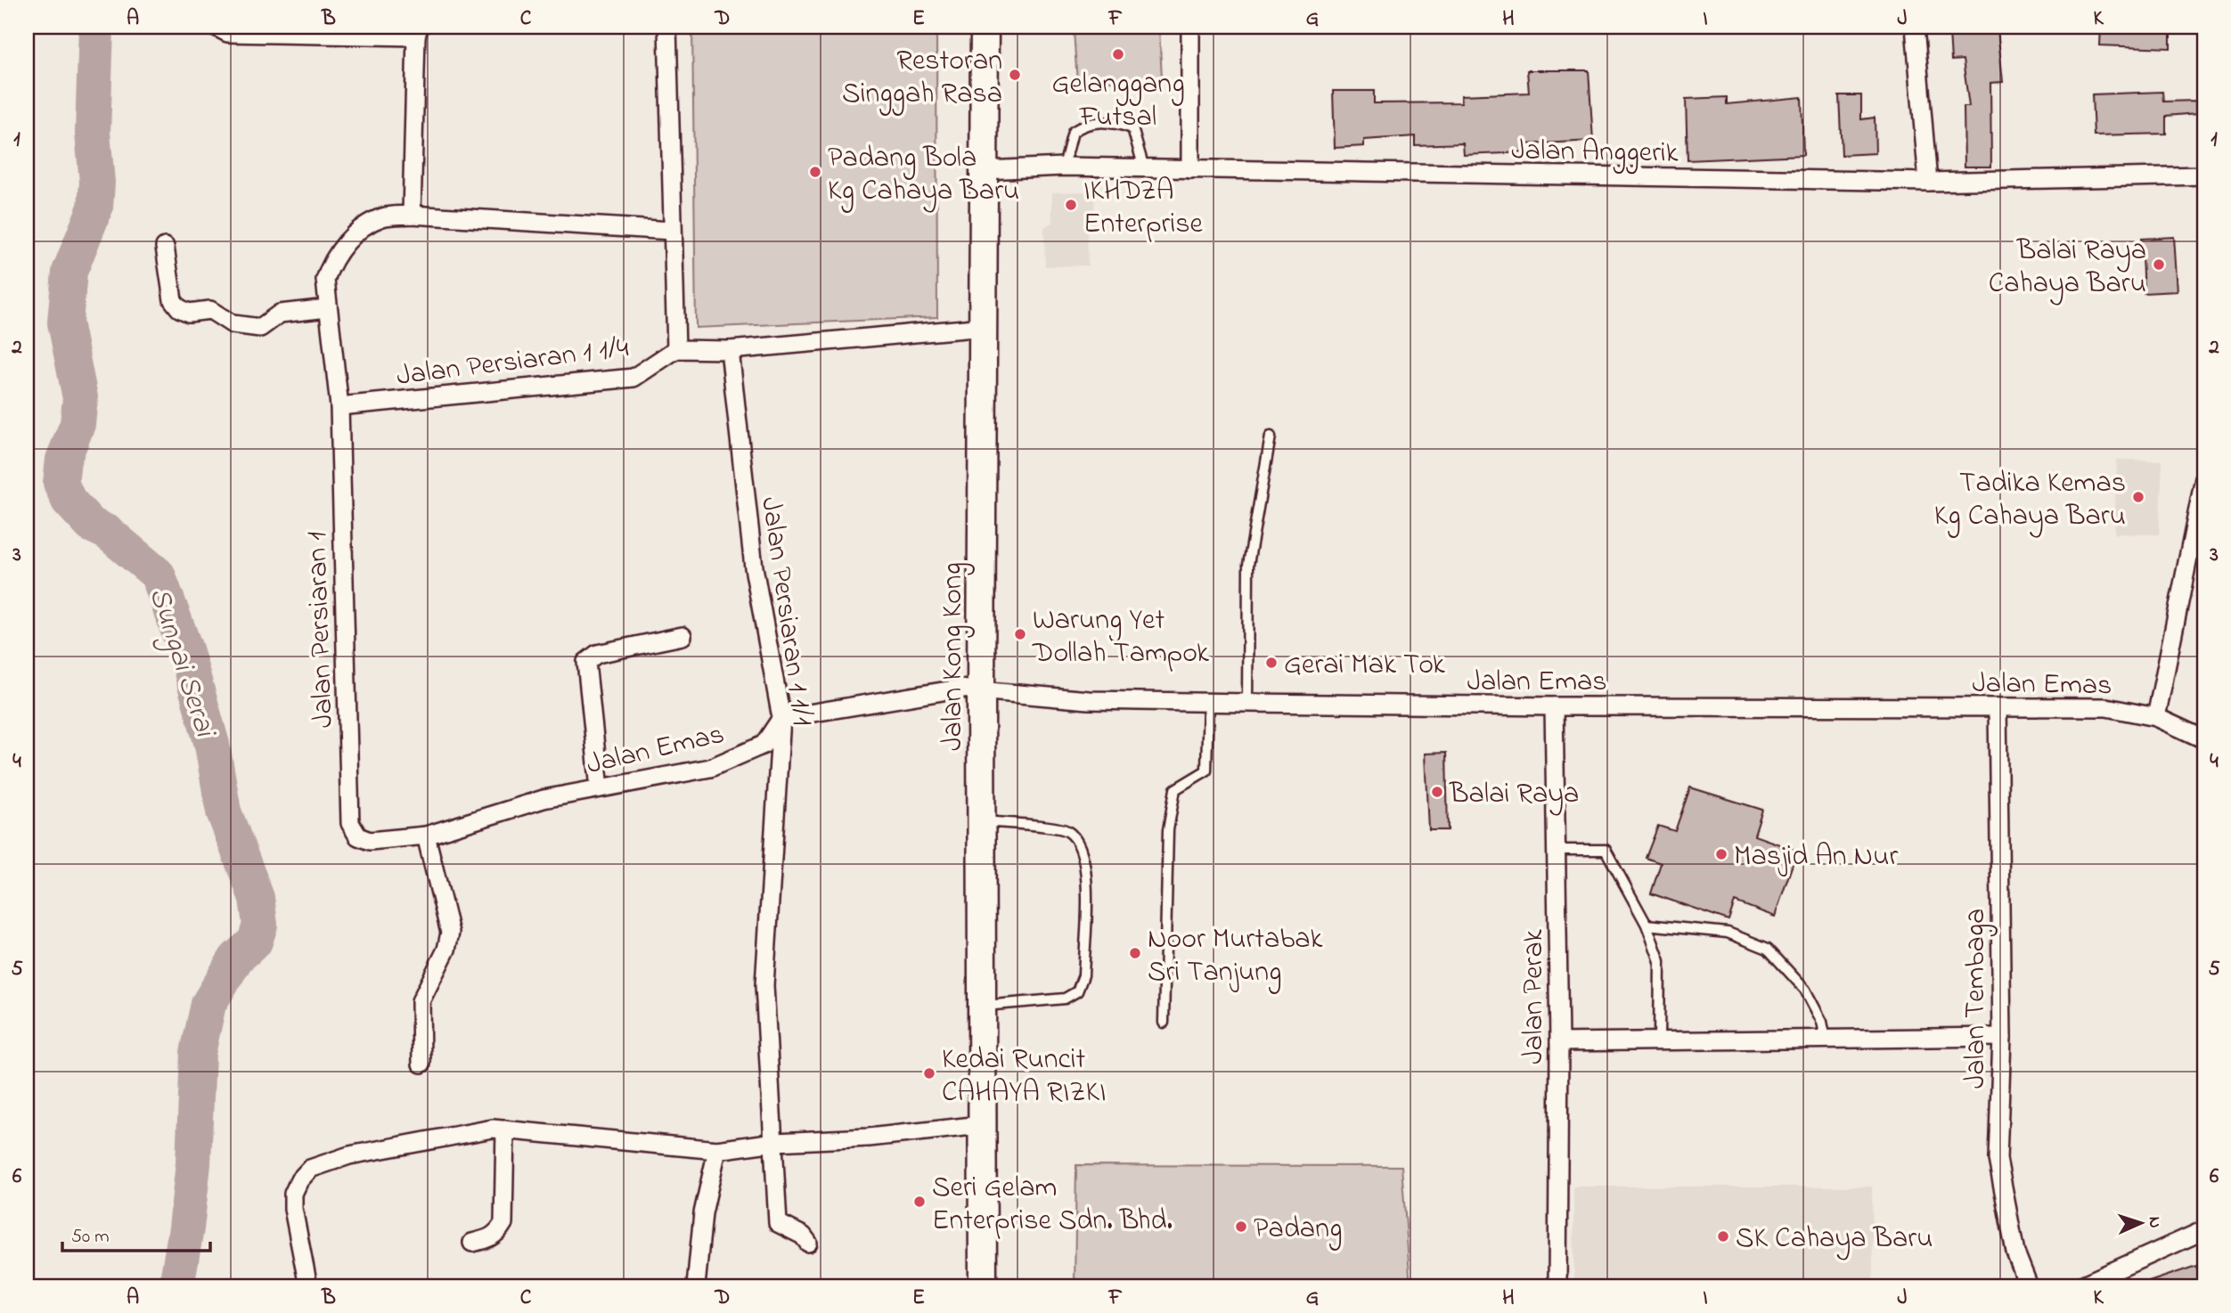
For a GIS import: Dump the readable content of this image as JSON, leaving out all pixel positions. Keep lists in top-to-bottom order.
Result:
{
  "streets": {
    "main road": ["Jalan Kong Kong"],
    "street": [
      "Jalan Anggerik",
      "Jalan Persiaran 1 1/4",
      "Jalan Persiaran 1 1/1",
      "Jalan Persiaran 1",
      "Jalan Emas",
      "Jalan Perak",
      "Jalan Tembaga"
    ]
  },
  "crossings": [
    ["Jalan Anggerik", "Jalan Kong Kong"],
    ["Jalan Persiaran 1 1/4", "Jalan Persiaran 1"],
    ["Jalan Persiaran 1 1/1", "Jalan Emas"],
    ["Jalan Persiaran 1", "Jalan Emas"],
    ["Jalan Kong Kong", "Jalan Emas"],
    ["Jalan Emas", "Jalan Perak"],
    ["Jalan Emas", "Jalan Tembaga"]
  ],
  "water": ["Sungai Serai"],
  "places": [
    "Gelanggang Futsal",
    "Restoran Singgah Rasa",
    "Padang Bola Kg Cahaya Baru",
    "IKHDZA Enterprise",
    "Balai Raya Cahaya Baru",
    "Tadika Kemas Kg Cahaya Baru",
    "Warung Yet Dollah Tampok",
    "Gerai Mak Tok",
    "Balai Raya",
    "Masjid An Nur",
    "Noor Murtabak Sri Tanjung",
    "Kedai Runcit CAHAYA RIZKI",
    "Seri Gelam Enterprise Sdn. Bhd.",
    "Padang",
    "SK Cahaya Baru"
  ],
  "scale_bar": "50 m",
  "north": "right",
  "grid": {
    "columns": [
      "A",
      "B",
      "C",
      "D",
      "E",
      "F",
      "G",
      "H",
      "I",
      "J",
      "K"
    ],
    "rows": [
      "1",
      "2",
      "3",
      "4",
      "5",
      "6"
    ]
  }
}
